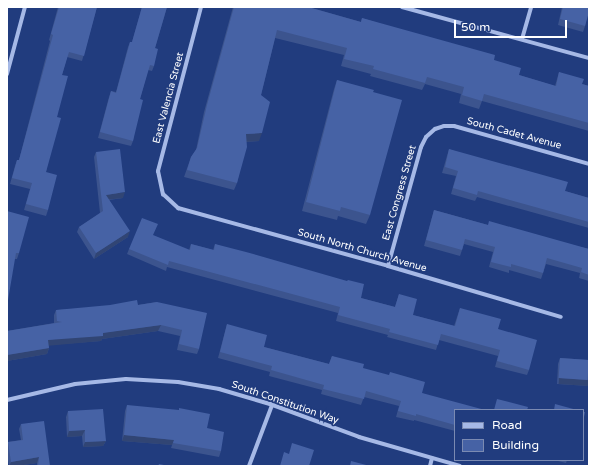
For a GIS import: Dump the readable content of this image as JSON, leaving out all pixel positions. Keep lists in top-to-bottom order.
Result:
{
  "streets": {
    "street": [
      "East Valencia Street",
      "South Cadet Avenue",
      "East Congress Street",
      "South North Church Avenue",
      "South Constitution Way"
    ]
  },
  "crossings": [
    ["East Valencia Street", "South North Church Avenue"],
    ["South Cadet Avenue", "East Congress Street"],
    ["East Congress Street", "South North Church Avenue"]
  ],
  "legend": ["Road", "Building"],
  "scale_bar": "50 m"
}
